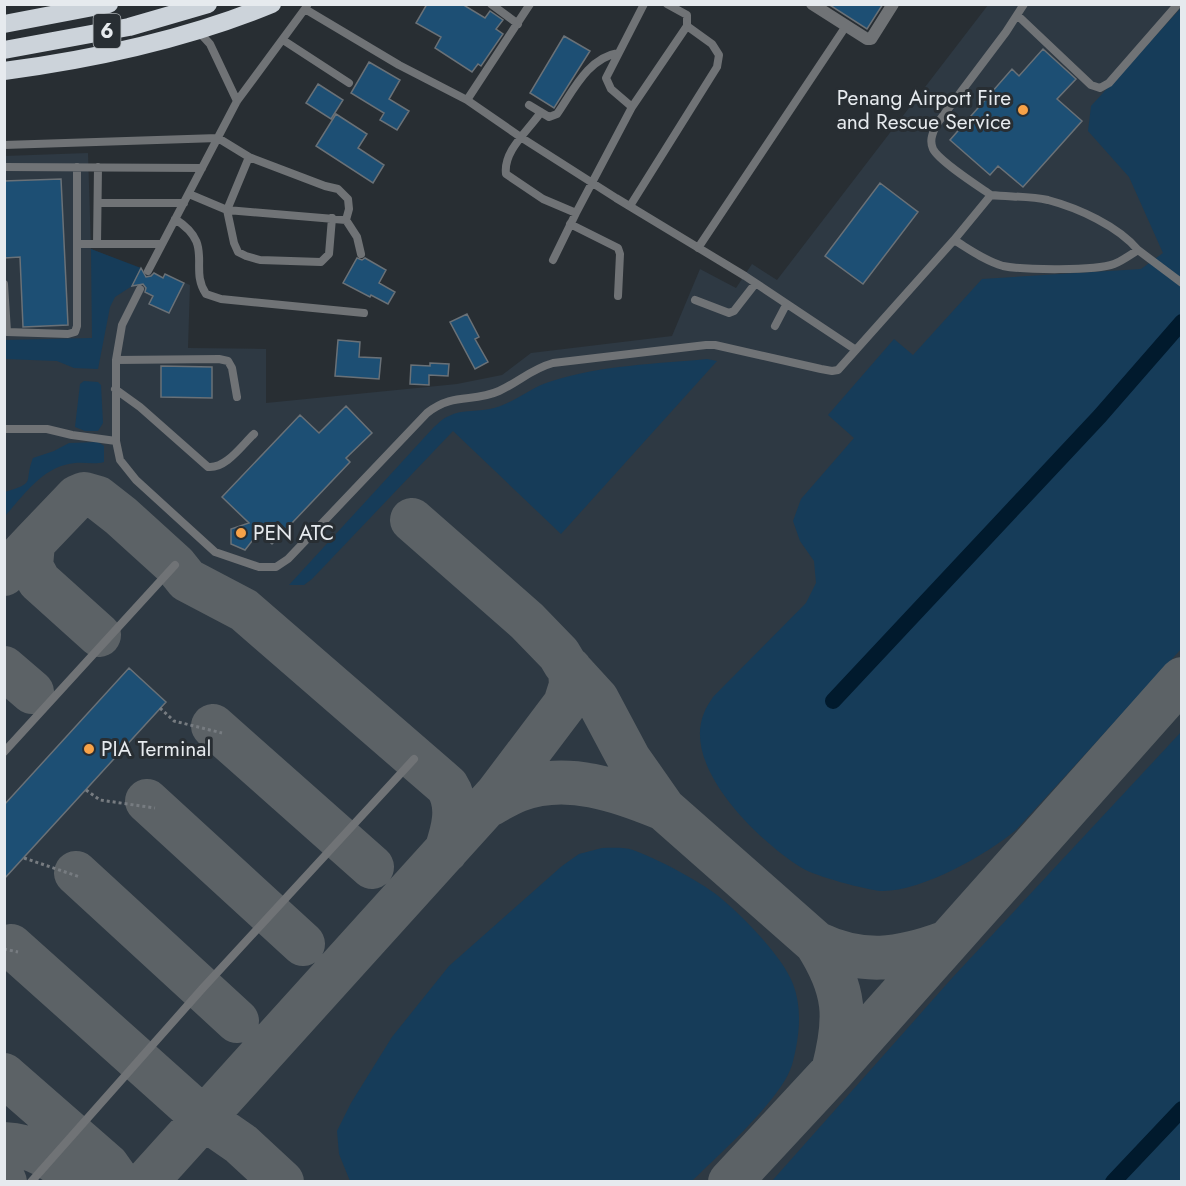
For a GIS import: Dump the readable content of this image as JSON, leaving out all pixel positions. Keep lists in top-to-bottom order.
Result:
{
  "streets": {
    "highway": ["6"]
  },
  "places": ["Penang Airport Fire and Rescue Service", "PEN ATC", "PIA Terminal"]
}
